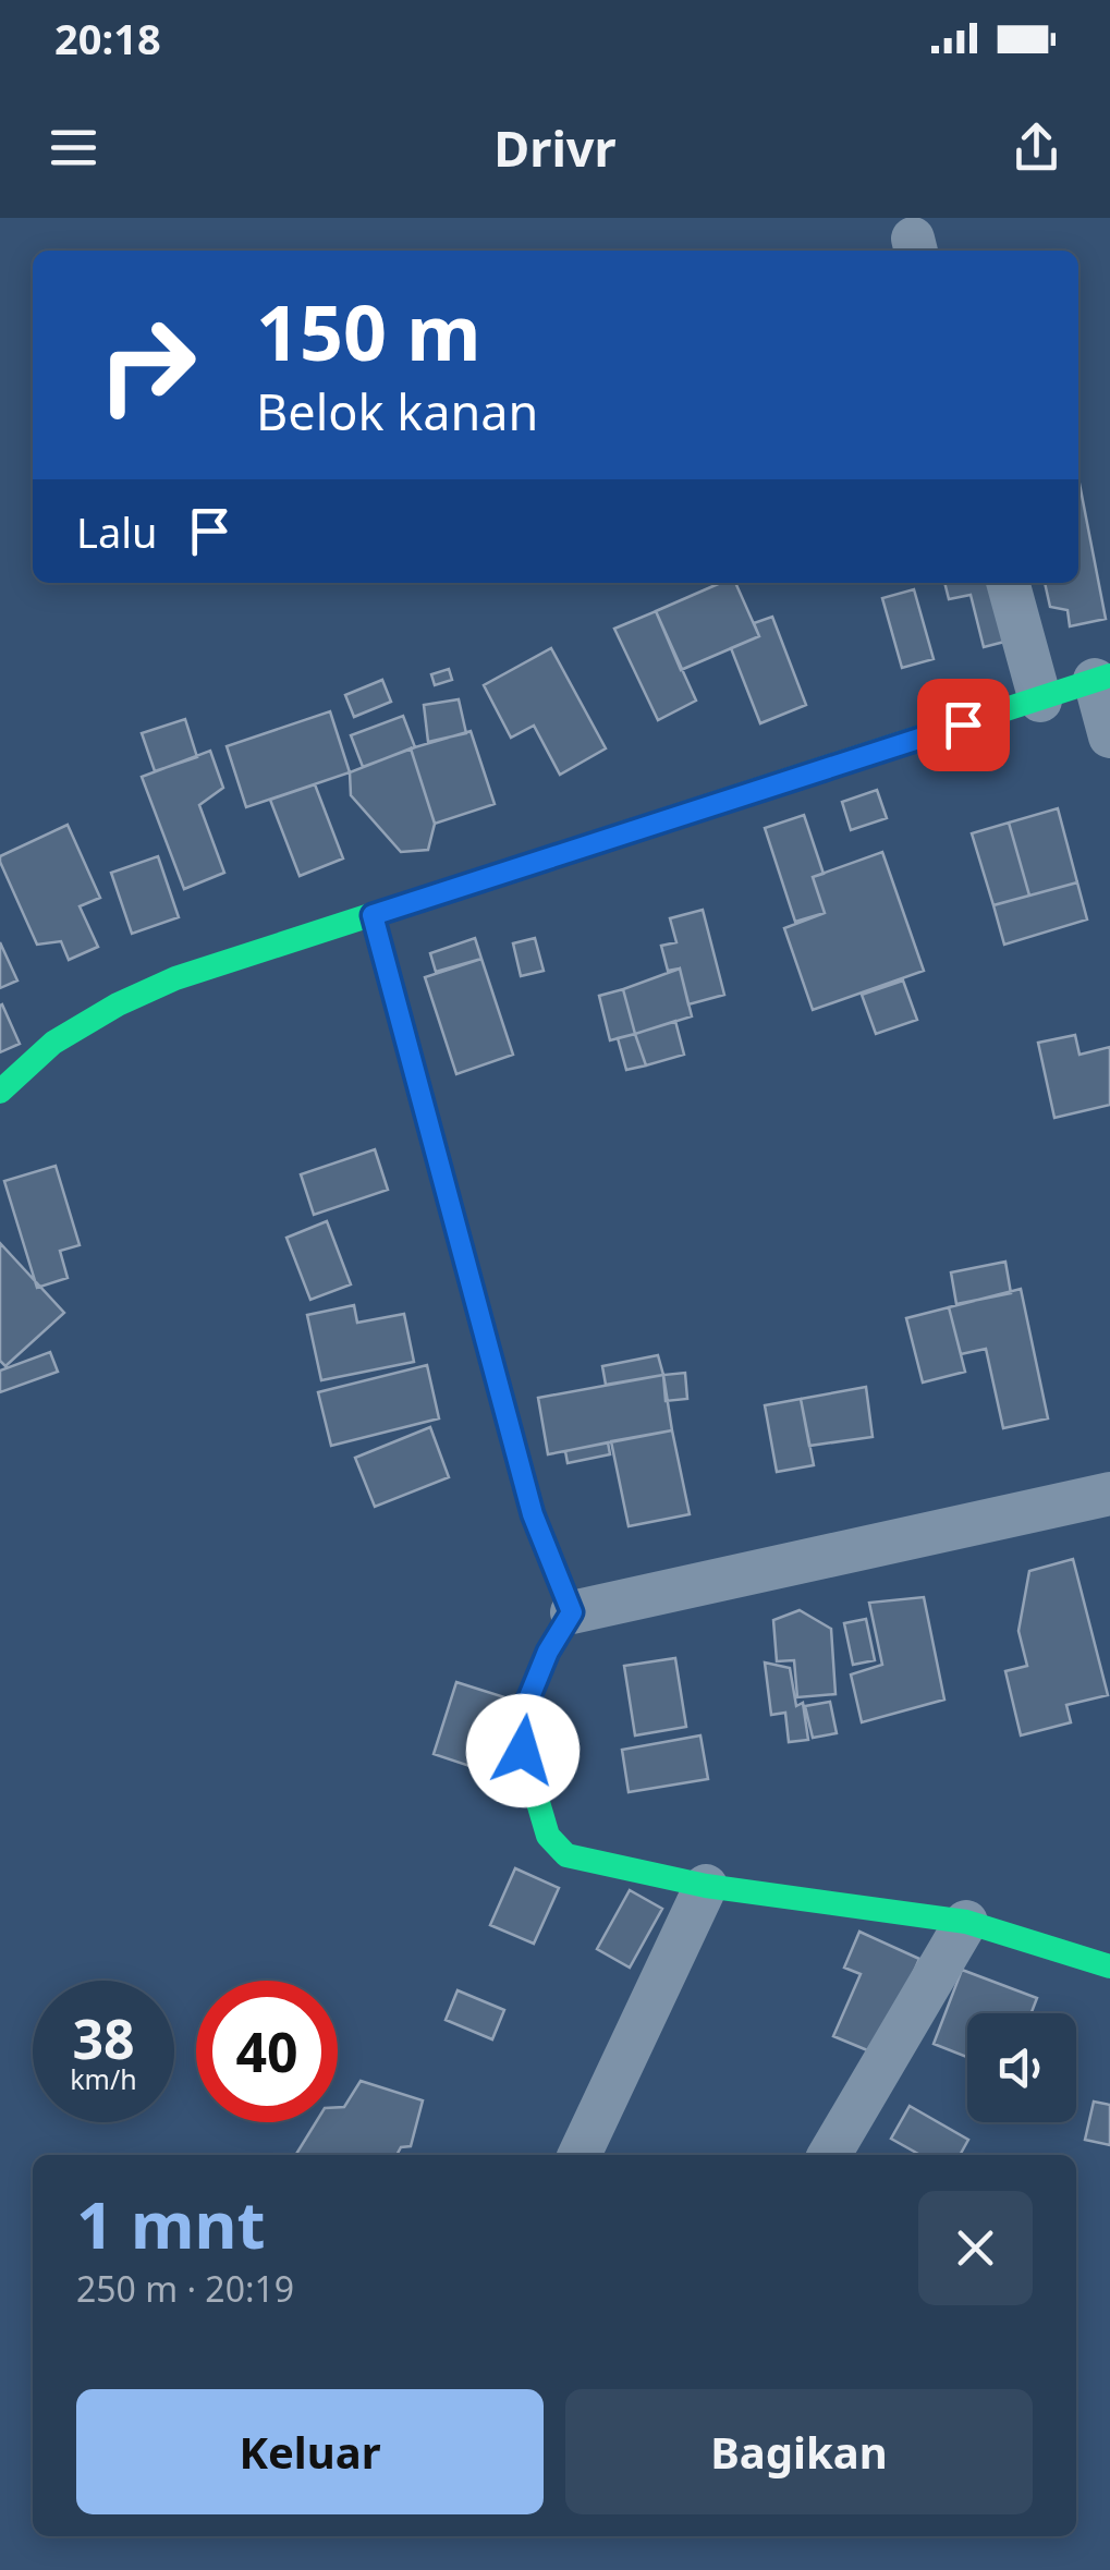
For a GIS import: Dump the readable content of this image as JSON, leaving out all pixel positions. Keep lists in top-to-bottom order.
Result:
{
  "page": {
    "status": "20:18",
    "header": "Drivr",
    "turn": ["150 m", "Belok kanan"],
    "then": "Lalu",
    "speed": "38 km/h",
    "limit": "40",
    "heading": ["1 mnt", "250 m · 20:19"],
    "buttons": ["Keluar", "Bagikan"]
  }
}
